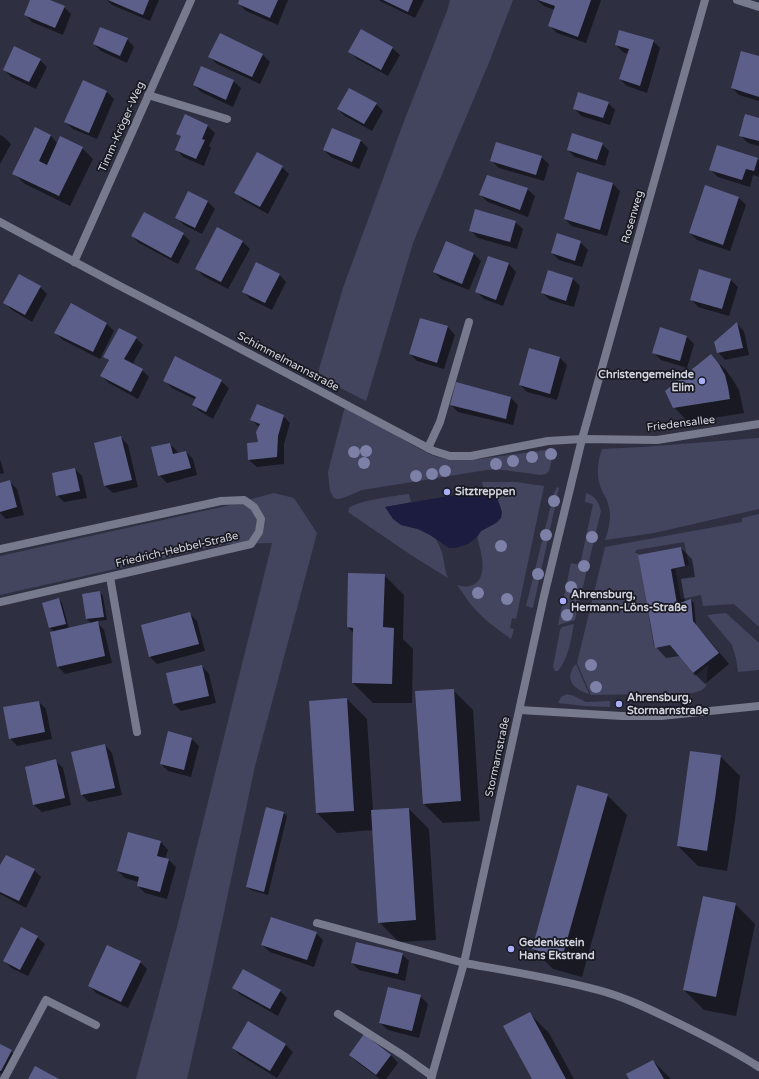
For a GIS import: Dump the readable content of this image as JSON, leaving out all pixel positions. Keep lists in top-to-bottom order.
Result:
{
  "streets": {
    "street": [
      "Timm-Kröger-Weg",
      "Rosenweg",
      "Schimmelmannstraße",
      "Friedensallee",
      "Friedrich-Hebbel-Straße",
      "Stormarnstraße"
    ]
  },
  "crossings": [
    ["Timm-Kröger-Weg", "Schimmelmannstraße"],
    ["Rosenweg", "Schimmelmannstraße"],
    ["Rosenweg", "Friedensallee"],
    ["Rosenweg", "Stormarnstraße"],
    ["Schimmelmannstraße", "Friedensallee"],
    ["Schimmelmannstraße", "Stormarnstraße"],
    ["Friedensallee", "Stormarnstraße"]
  ],
  "places": [
    "Christengemeinde Elim",
    "Sitztreppen",
    "Ahrensburg, Hermann-Löns-Straße",
    "Ahrensburg, Stormarnstraße",
    "Gedenkstein Hans Ekstrand"
  ]
}
